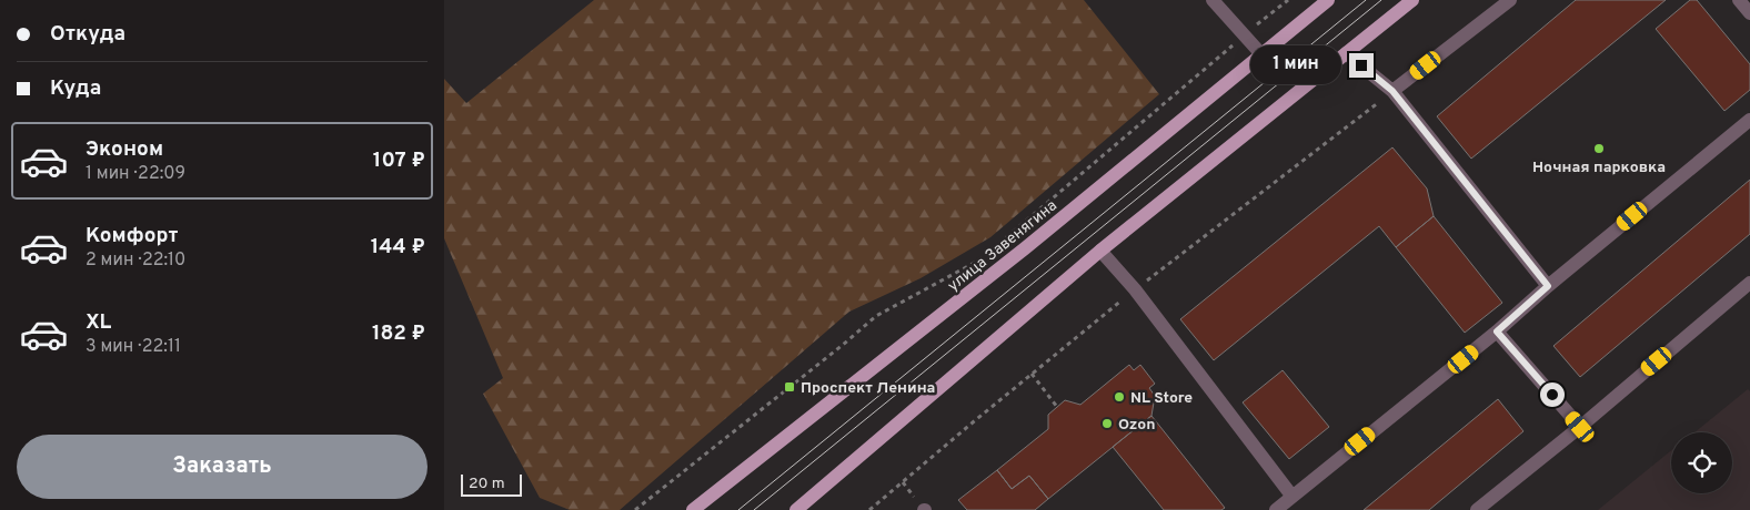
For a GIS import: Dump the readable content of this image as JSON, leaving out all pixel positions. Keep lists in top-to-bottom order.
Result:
{
  "streets": {
    "main road": ["улица Завенягина"]
  },
  "places": {
    "other": ["Ночная парковка", "NL Store", "Ozon"],
    "transit": ["Проспект Ленина"]
  },
  "scale_bar": "20 m",
  "page": {
    "banner": ["Откуда", "Куда"],
    "bubble": "1 мин",
    "list": [
      {
        "name": "Эконом",
        "note": "1 мин · 22:09",
        "value": "107 ₽"
      },
      {
        "name": "Комфорт",
        "note": "2 мин · 22:10",
        "value": "144 ₽"
      },
      {
        "name": "XL",
        "note": "3 мин · 22:11",
        "value": "182 ₽"
      }
    ],
    "buttons": "Заказать",
    "scale": "20 m"
  }
}
